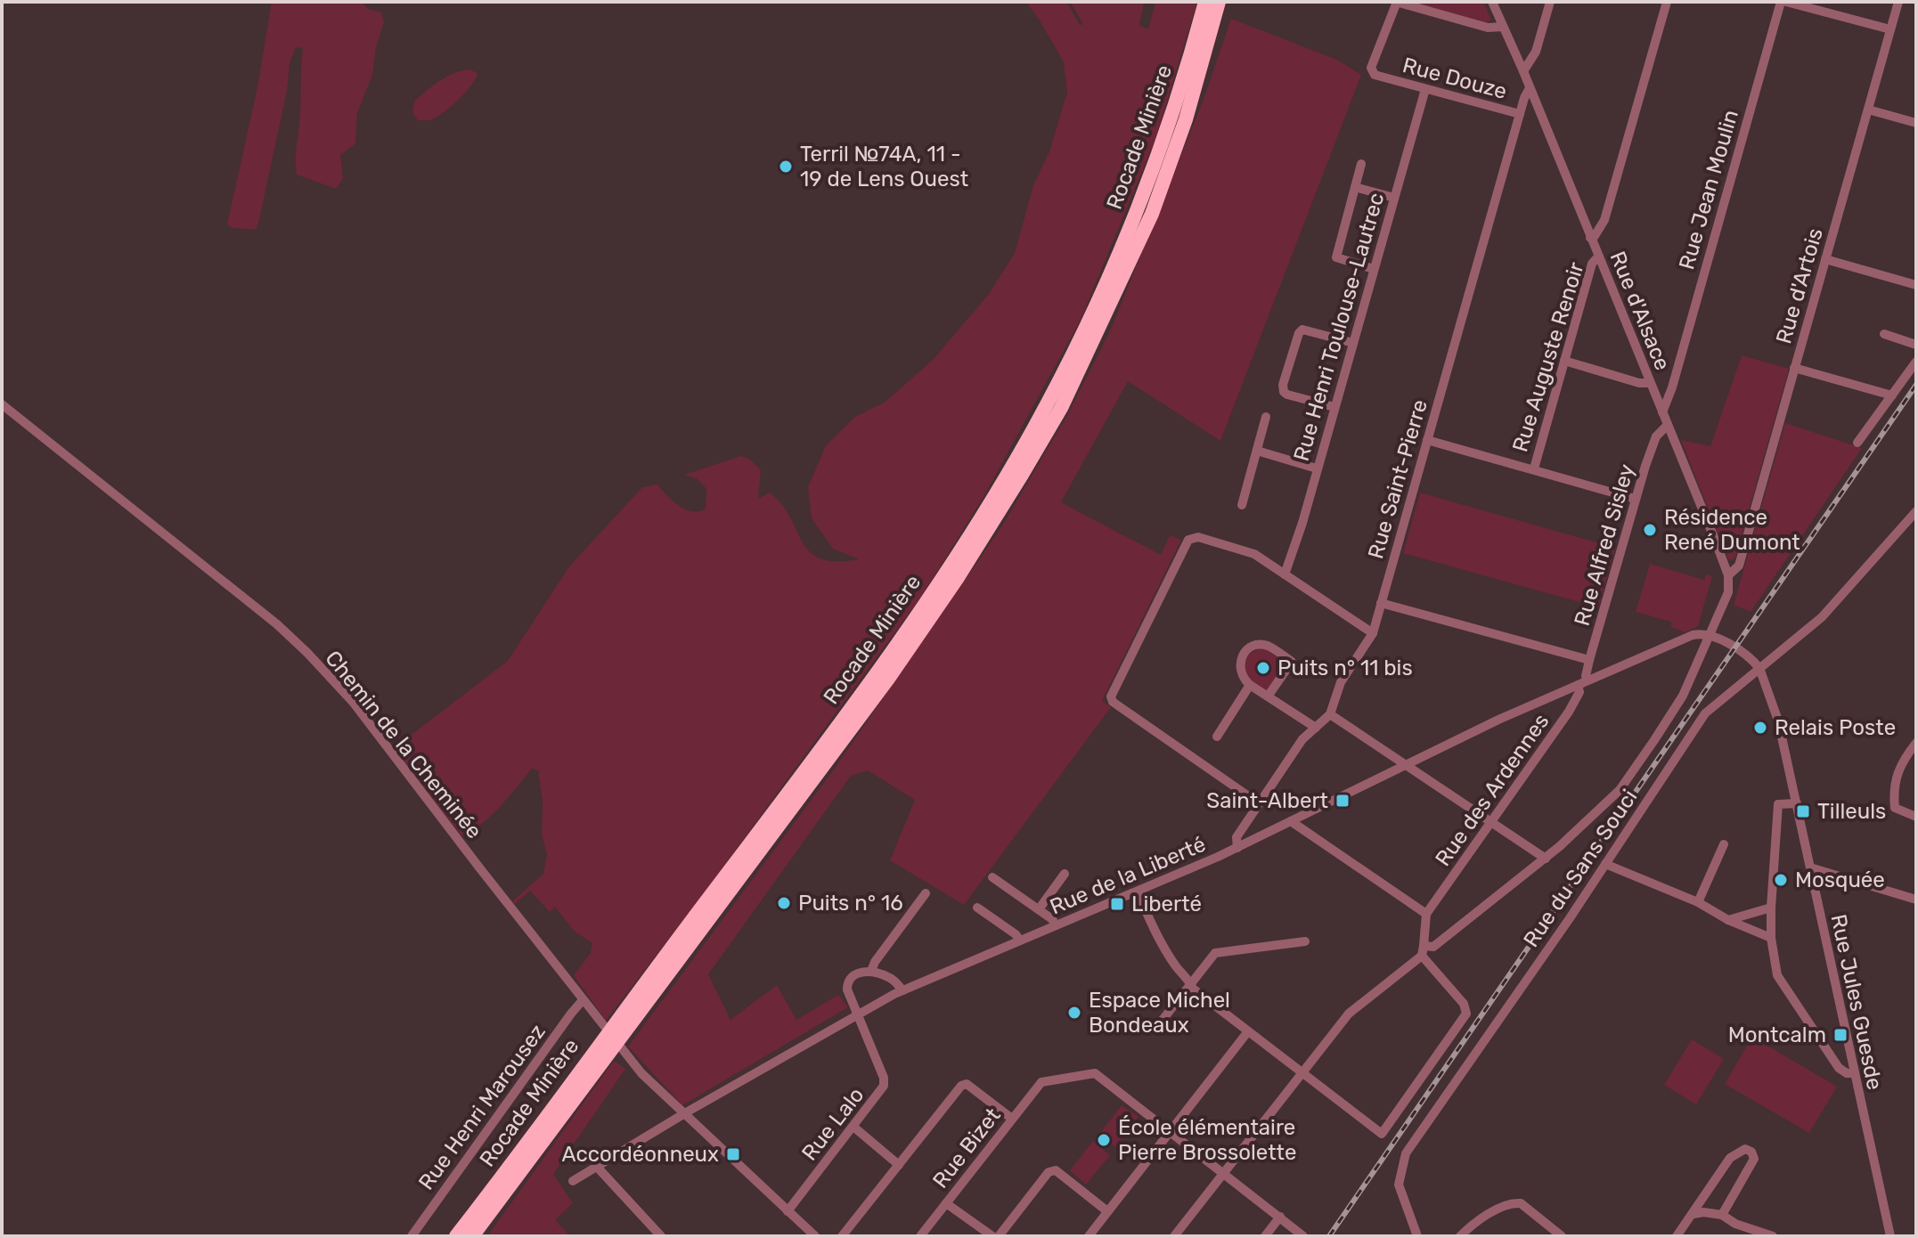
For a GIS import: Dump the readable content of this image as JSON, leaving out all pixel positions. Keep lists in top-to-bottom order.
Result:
{
  "streets": {
    "highway": ["Rocade Minière"],
    "street": [
      "Rue Douze",
      "Rue Jean Moulin",
      "Rue d'Artois",
      "Rue d'Alsace",
      "Rue Henri Toulouse-Lautrec",
      "Rue Auguste Renoir",
      "Rue Saint-Pierre",
      "Rue Alfred Sisley",
      "Chemin de la Cheminée",
      "Rue des Ardennes",
      "Rue du Sans Souci",
      "Rue de la Liberté",
      "Rue Jules Guesde",
      "Rue Henri Marousez",
      "Rue Lalo",
      "Rue Bizet"
    ]
  },
  "crossings": [
    ["Rue Douze", "Rue Henri Toulouse-Lautrec"],
    ["Rue Douze", "Rue Saint-Pierre"],
    ["Rue Jean Moulin", "Rue d'Alsace"],
    ["Rue d'Artois", "Rue d'Alsace"],
    ["Rue d'Alsace", "Rue Auguste Renoir"],
    ["Rue d'Alsace", "Rue Saint-Pierre"],
    ["Rue d'Alsace", "Rue Alfred Sisley"],
    ["Rue Saint-Pierre", "Rue de la Liberté"],
    ["Rue Alfred Sisley", "Rue des Ardennes"],
    ["Rue Alfred Sisley", "Rue de la Liberté"],
    ["Chemin de la Cheminée", "Rue de la Liberté"],
    ["Chemin de la Cheminée", "Rue Henri Marousez"],
    ["Chemin de la Cheminée", "Rue Lalo"],
    ["Rue des Ardennes", "Rue de la Liberté"],
    ["Rue du Sans Souci", "Rue Jules Guesde"],
    ["Rue de la Liberté", "Rue Lalo"]
  ],
  "places": {
    "other": [
      "Terril №74A, 11 - 19 de Lens Ouest",
      "Résidence René Dumont",
      "Puits n° 11 bis",
      "Relais Poste",
      "Mosquée",
      "Puits n° 16",
      "Espace Michel Bondeaux",
      "École élémentaire Pierre Brossolette"
    ],
    "transit": [
      "Saint-Albert",
      "Tilleuls",
      "Liberté",
      "Montcalm",
      "Accordéonneux"
    ]
  }
}
